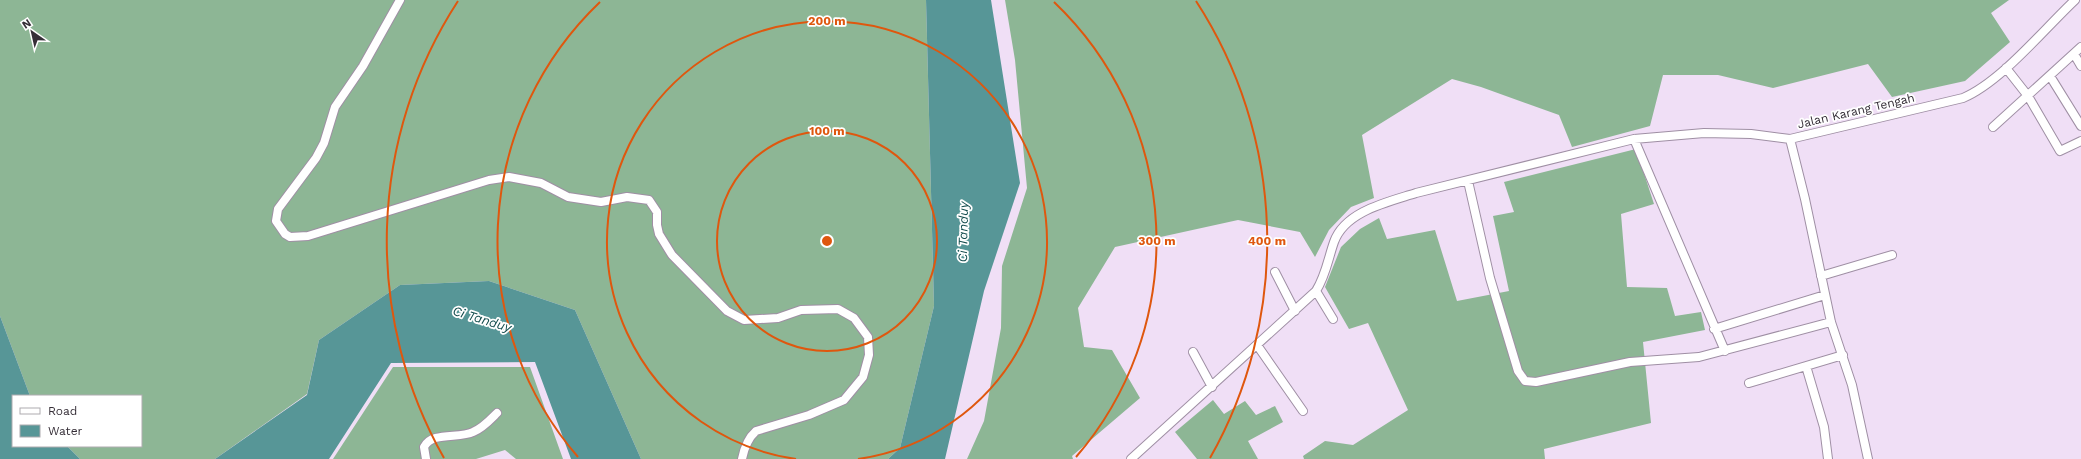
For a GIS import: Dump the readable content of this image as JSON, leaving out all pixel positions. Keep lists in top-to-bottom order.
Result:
{
  "streets": {
    "street": ["Jalan Karang Tengah"]
  },
  "water": ["Ci Tanduy"],
  "legend": ["Road", "Water"],
  "north": "top left",
  "rings": [
    "200 m",
    "100 m",
    "300 m",
    "400 m"
  ]
}
